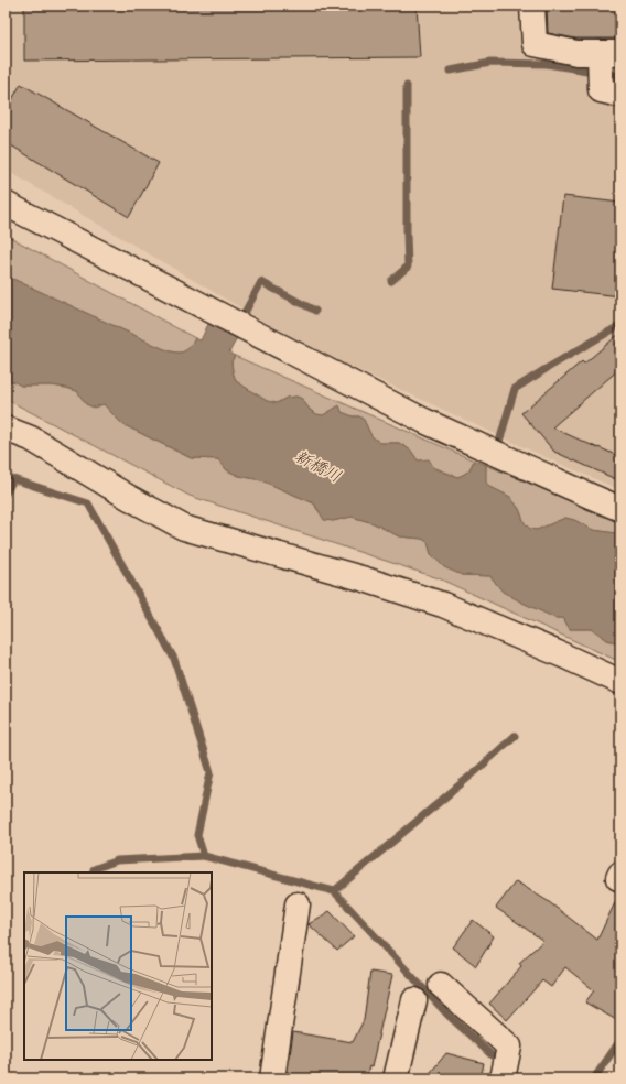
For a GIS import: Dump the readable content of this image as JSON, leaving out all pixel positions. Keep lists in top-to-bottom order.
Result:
{
  "water": ["新橋川"]
}
